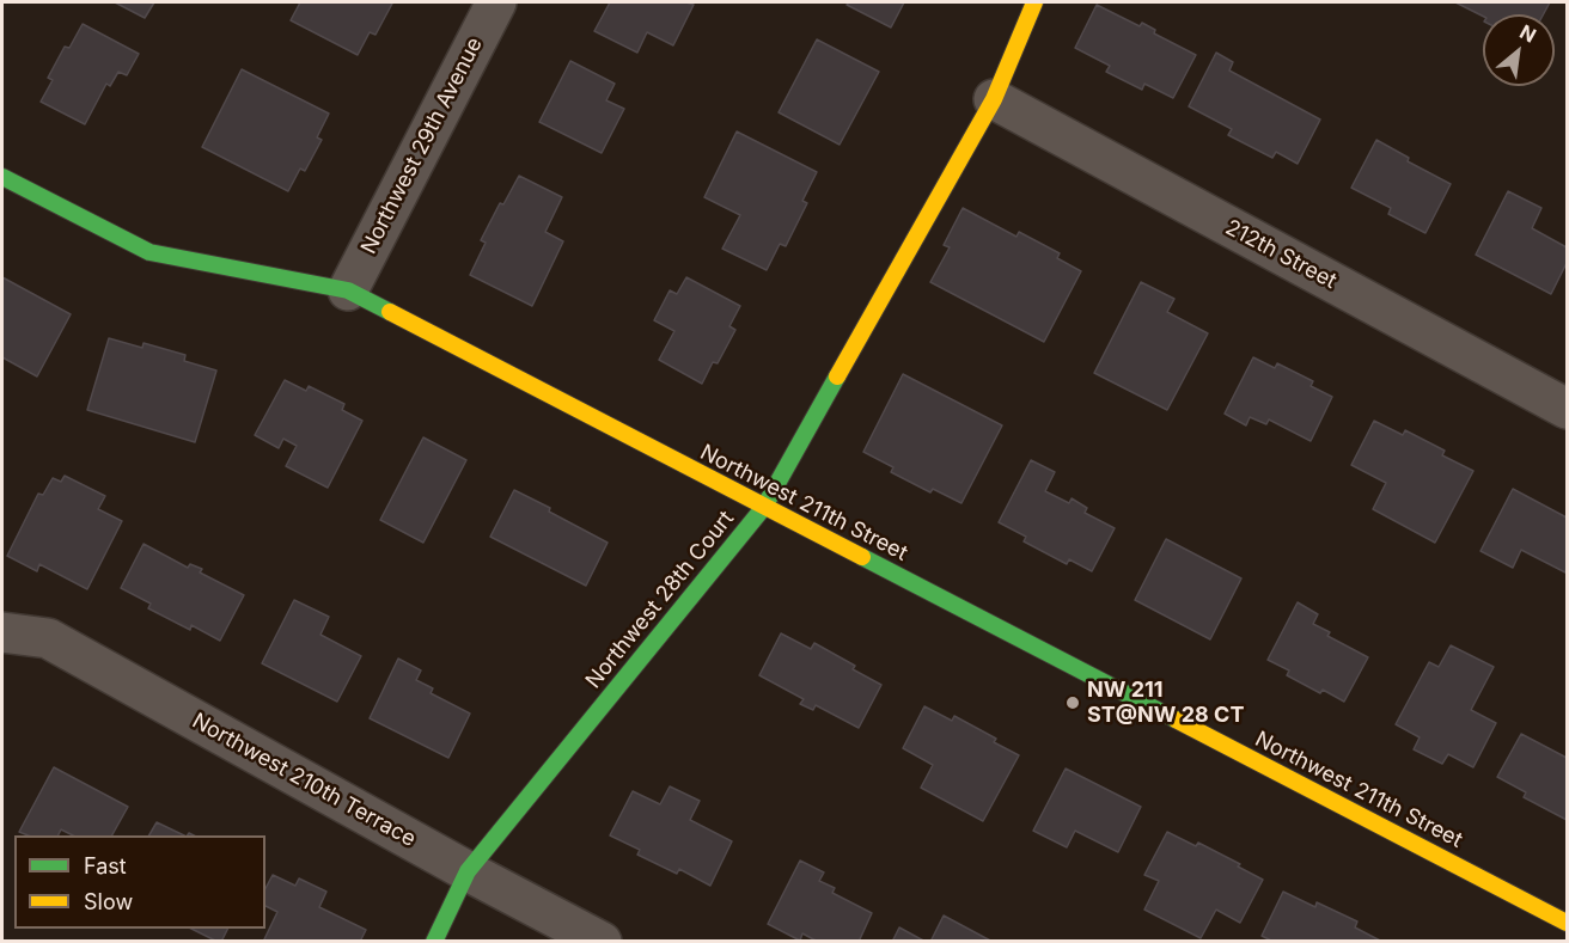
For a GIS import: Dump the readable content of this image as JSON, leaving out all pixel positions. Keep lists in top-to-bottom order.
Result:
{
  "streets": {
    "street": [
      "Northwest 29th Avenue",
      "212th Street",
      "Northwest 211th Street",
      "Northwest 28th Court",
      "Northwest 210th Terrace"
    ]
  },
  "crossings": [
    ["Northwest 29th Avenue", "Northwest 211th Street"],
    ["212th Street", "Northwest 28th Court"],
    ["Northwest 211th Street", "Northwest 28th Court"],
    ["Northwest 28th Court", "Northwest 210th Terrace"]
  ],
  "places": ["NW 211 ST@NW 28 CT"],
  "legend": ["Fast", "Slow"],
  "north": "top right"
}
